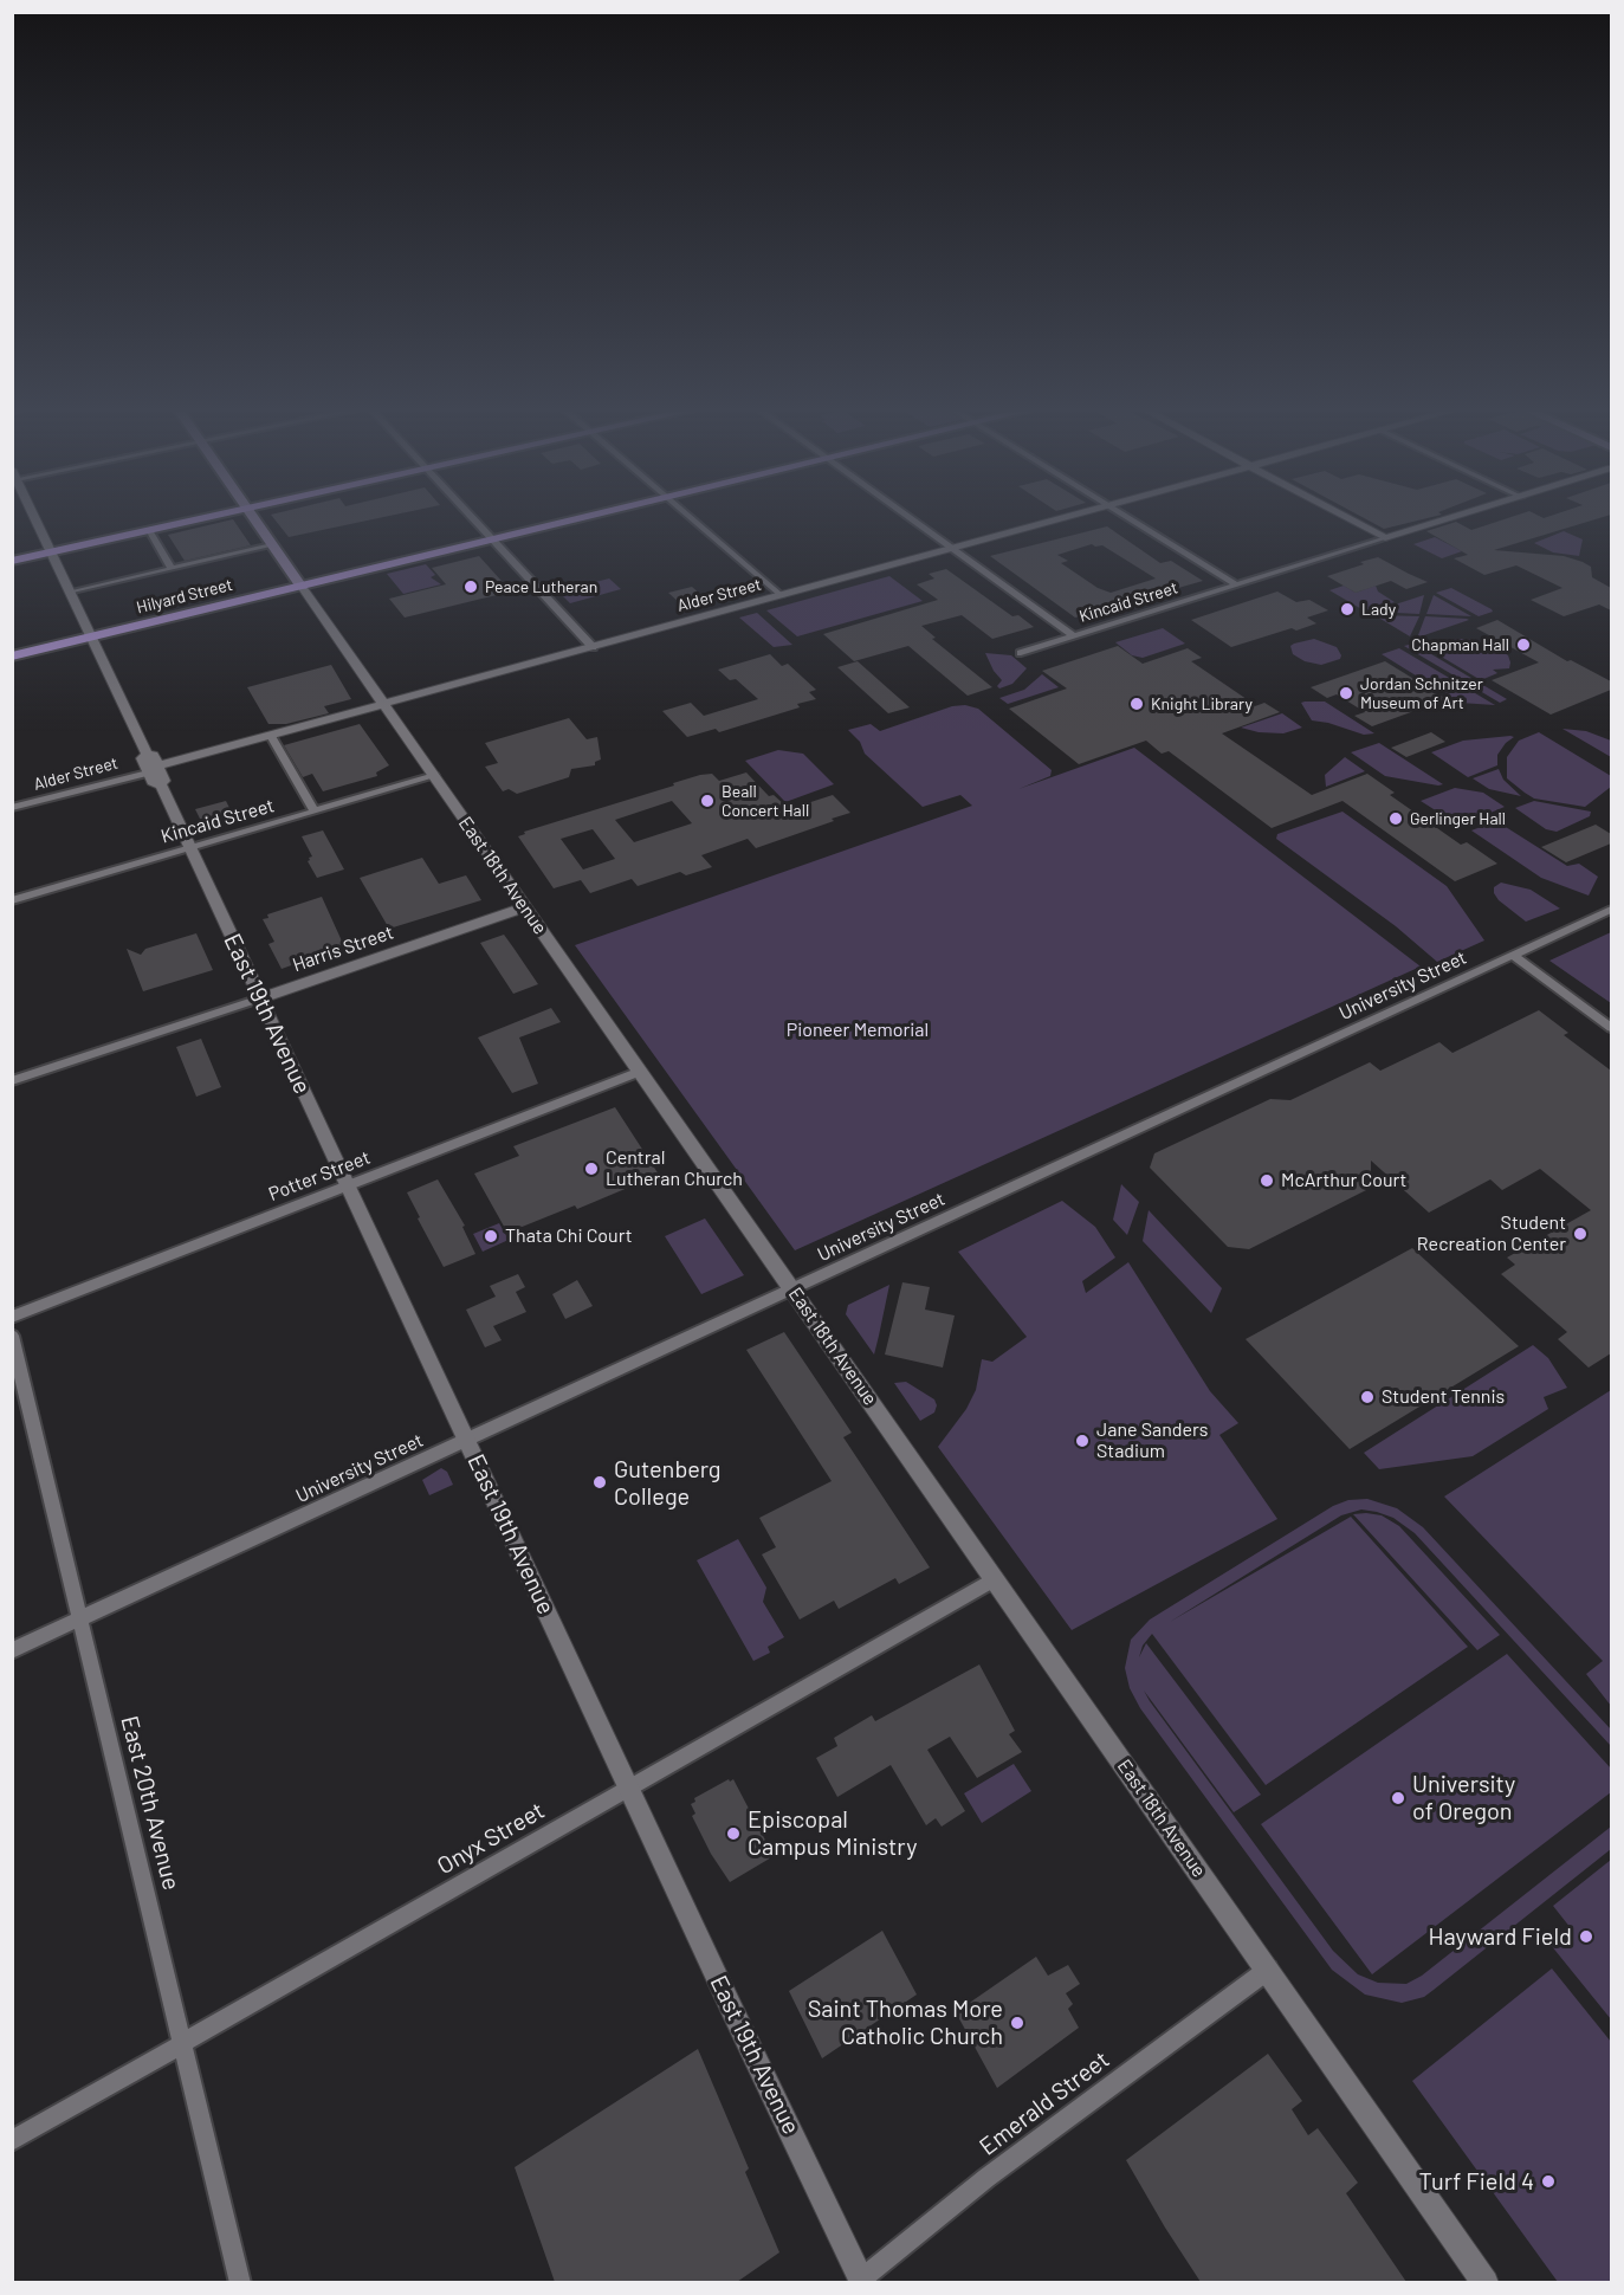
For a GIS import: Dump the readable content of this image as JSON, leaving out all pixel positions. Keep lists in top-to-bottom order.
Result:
{
  "streets": {
    "main road": ["Hilyard Street", "East 18th Avenue"],
    "street": [
      "Alder Street",
      "Kincaid Street",
      "Harris Street",
      "University Street",
      "East 19th Avenue",
      "Potter Street",
      "East 20th Avenue",
      "Onyx Street",
      "Emerald Street"
    ]
  },
  "crossings": [
    ["Alder Street", "East 18th Avenue"],
    ["Alder Street", "East 19th Avenue"],
    ["Hilyard Street", "East 18th Avenue"],
    ["Kincaid Street", "East 18th Avenue"],
    ["Kincaid Street", "East 19th Avenue"],
    ["East 18th Avenue", "Harris Street"],
    ["East 18th Avenue", "University Street"],
    ["East 18th Avenue", "Potter Street"],
    ["East 18th Avenue", "Onyx Street"],
    ["East 18th Avenue", "Emerald Street"],
    ["Harris Street", "East 19th Avenue"],
    ["University Street", "East 19th Avenue"],
    ["University Street", "East 20th Avenue"],
    ["East 19th Avenue", "Potter Street"],
    ["East 19th Avenue", "Onyx Street"],
    ["East 19th Avenue", "Emerald Street"],
    ["East 20th Avenue", "Onyx Street"]
  ],
  "parks": ["Pioneer Memorial"],
  "places": [
    "Peace Lutheran",
    "Lady",
    "Chapman Hall",
    "Jordan Schnitzer Museum of Art",
    "Knight Library",
    "Beall Concert Hall",
    "Gerlinger Hall",
    "Central Lutheran Church",
    "McArthur Court",
    "Student Recreation Center",
    "Thata Chi Court",
    "Student Tennis",
    "Jane Sanders Stadium",
    "Gutenberg College",
    "University of Oregon",
    "Episcopal Campus Ministry",
    "Hayward Field",
    "Saint Thomas More Catholic Church",
    "Turf Field 4"
  ]
}
